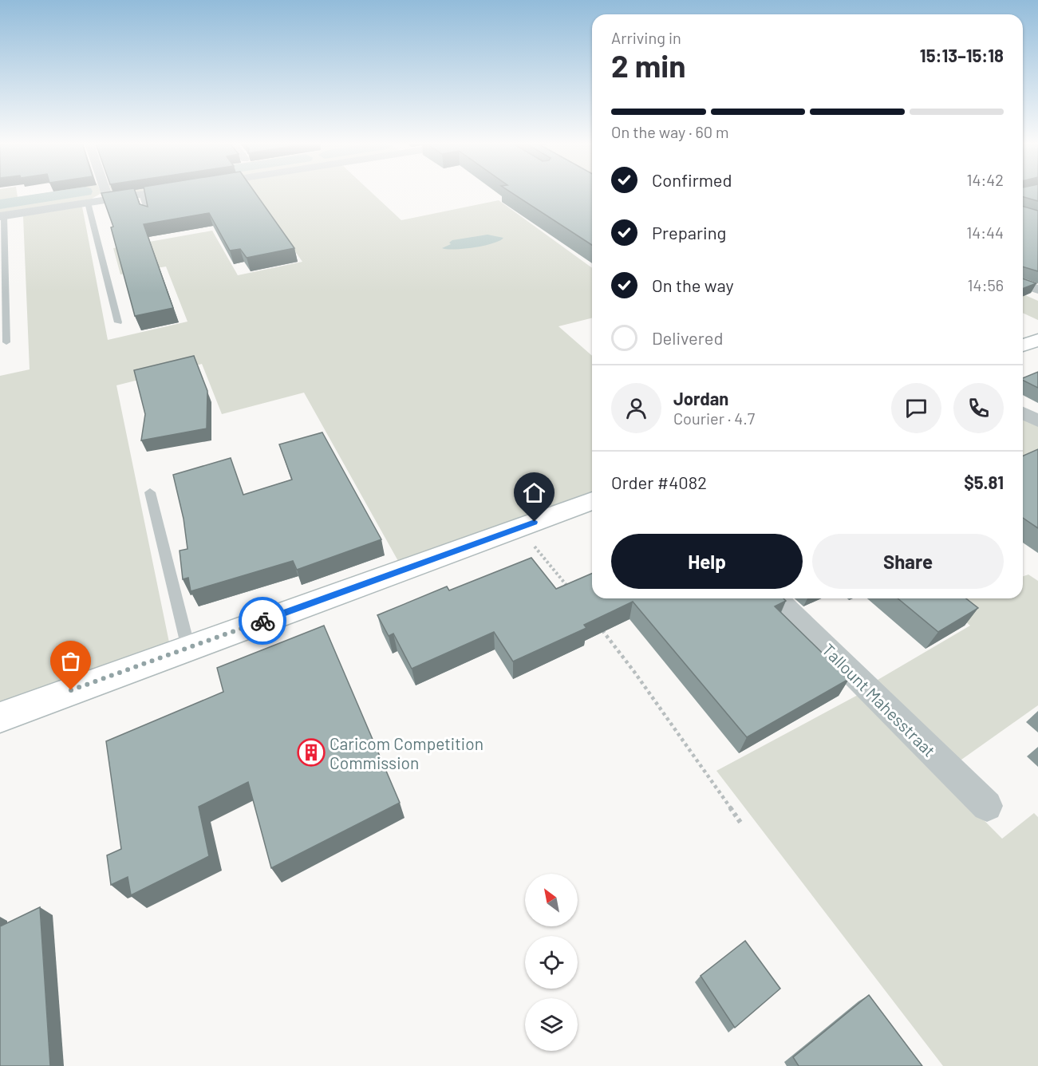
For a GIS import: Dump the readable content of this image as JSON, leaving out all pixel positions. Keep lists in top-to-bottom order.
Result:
{
  "streets": {
    "street": ["Tallount Mahesstraat"]
  },
  "places": {
    "building": ["Caricom Competition Commission"]
  },
  "north": "top left",
  "page": {
    "heading": ["2 min", "Arriving in", "15:13–15:18"],
    "panel": [
      "Jordan",
      "Courier · 4.7",
      "Order #4082",
      "$5.81"
    ],
    "bar": "On the way · 60 m",
    "list": [
      ["Confirmed", "14:42"],
      ["Preparing", "14:44"],
      ["On the way", "14:56"],
      "Delivered"
    ],
    "buttons": ["Help", "Share"]
  }
}
